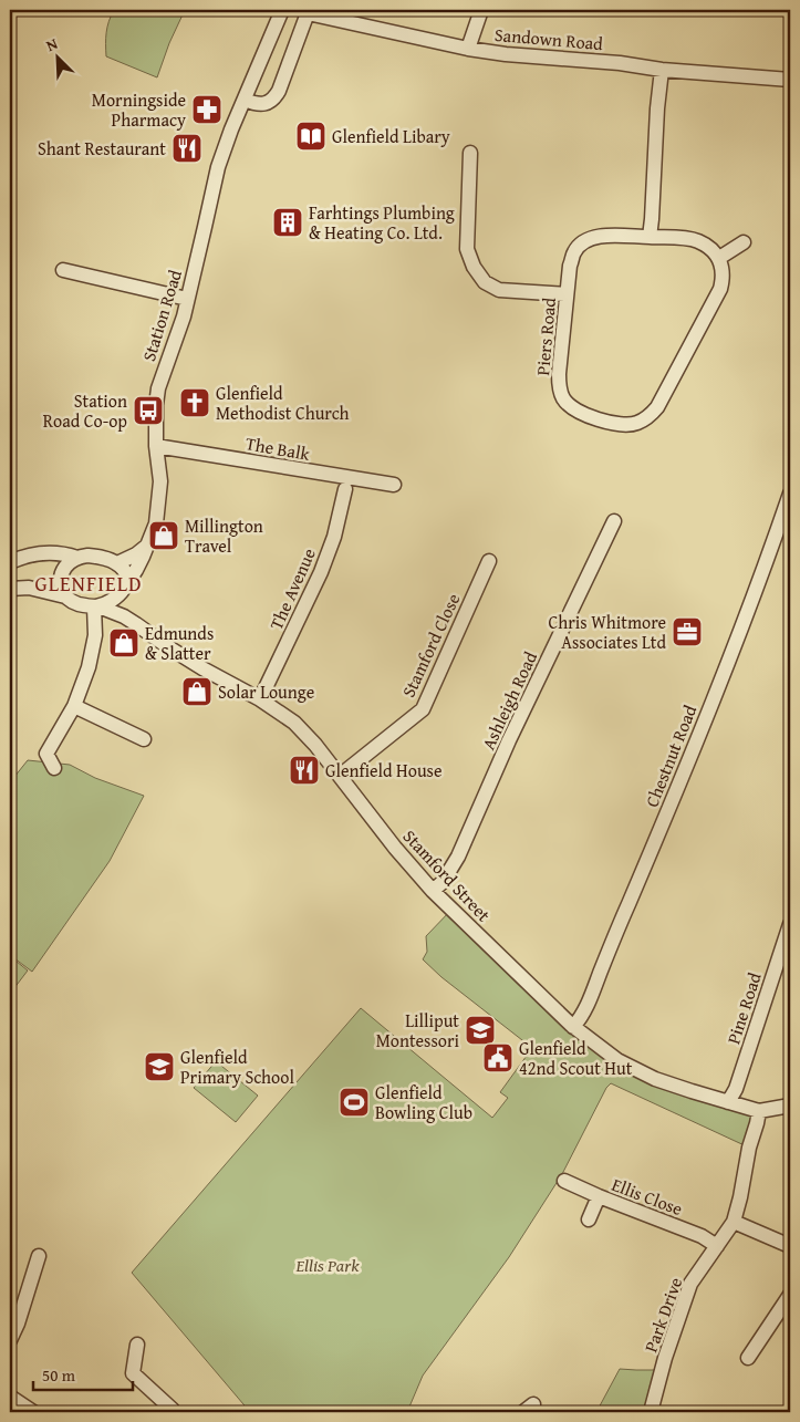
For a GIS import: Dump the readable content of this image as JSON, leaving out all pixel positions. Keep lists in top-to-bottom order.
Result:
{
  "streets": {
    "street": [
      "Sandown Road",
      "Station Road",
      "Piers Road",
      "The Balk",
      "The Avenue",
      "Stamford Close",
      "Ashleigh Road",
      "Chestnut Road",
      "Stamford Street",
      "Pine Road",
      "Ellis Close",
      "Park Drive"
    ]
  },
  "crossings": [
    ["Station Road", "The Balk"],
    ["Station Road", "Stamford Street"],
    ["The Avenue", "Stamford Street"],
    ["Stamford Close", "Stamford Street"],
    ["Ashleigh Road", "Stamford Street"],
    ["Chestnut Road", "Stamford Street"],
    ["Stamford Street", "Pine Road"],
    ["Stamford Street", "Park Drive"],
    ["Ellis Close", "Park Drive"]
  ],
  "districts": ["GLENFIELD"],
  "parks": ["Ellis Park"],
  "places": {
    "pharmacy": ["Morningside Pharmacy"],
    "library": ["Glenfield Libary"],
    "restaurant": ["Shant Restaurant", "Glenfield House"],
    "building": ["Farhtings Plumbing & Heating Co. Ltd."],
    "church": ["Glenfield Methodist Church"],
    "bus stop": ["Station Road Co-op"],
    "shop": ["Millington Travel", "Edmunds & Slatter", "Solar Lounge"],
    "office": ["Chris Whitmore Associates Ltd"],
    "school or university": ["Lilliput Montessori", "Glenfield Primary School"],
    "public building": ["Glenfield 42nd Scout Hut"],
    "sports": ["Glenfield Bowling Club"]
  },
  "scale_bar": "50 m",
  "north": "top left"
}
